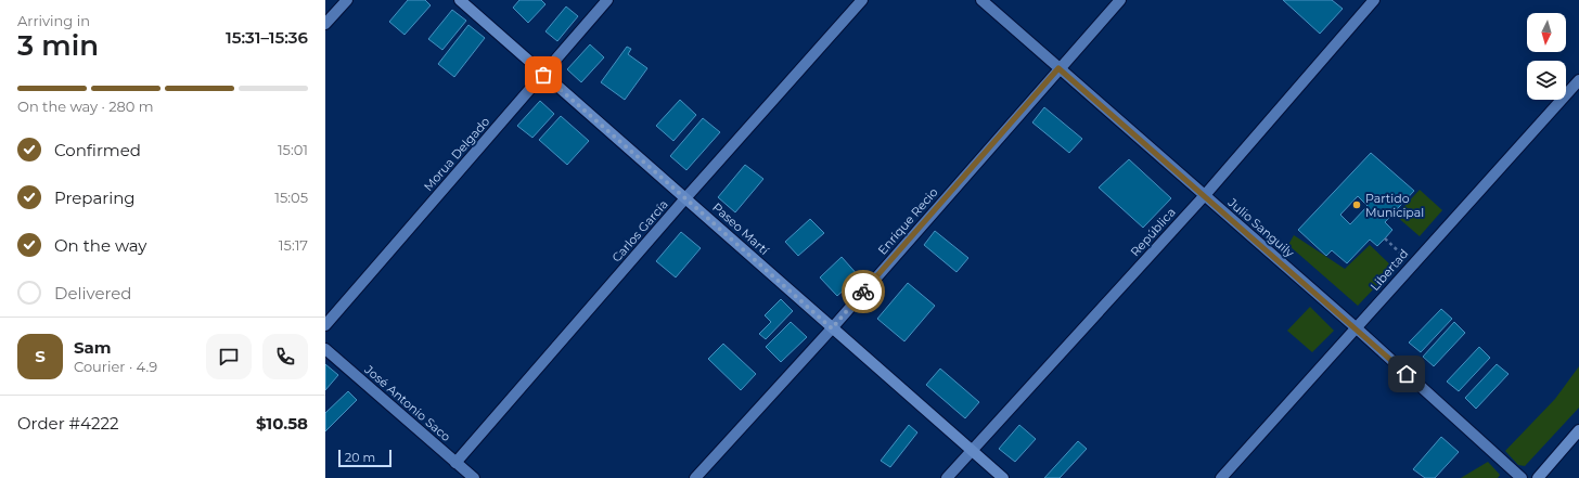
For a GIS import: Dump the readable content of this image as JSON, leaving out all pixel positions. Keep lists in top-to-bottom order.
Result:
{
  "streets": {
    "street": [
      "Morua Delgado",
      "Enrique Recio",
      "Julio Sanguily",
      "Paseo Martí",
      "Carlos García",
      "República",
      "Libertad",
      "José Antonio Saco"
    ]
  },
  "crossings": [
    ["Morua Delgado", "Paseo Martí"],
    ["Enrique Recio", "Julio Sanguily"],
    ["Enrique Recio", "Paseo Martí"],
    ["Julio Sanguily", "República"],
    ["Julio Sanguily", "Libertad"],
    ["Paseo Martí", "Carlos García"],
    ["Paseo Martí", "República"],
    ["Carlos García", "José Antonio Saco"]
  ],
  "places": ["Partido Municipal"],
  "scale_bar": "20 m",
  "north": "bottom",
  "page": {
    "heading": ["3 min", "Arriving in", "15:31–15:36"],
    "panel": [
      "Sam",
      "Courier · 4.9",
      "Order #4222",
      "$10.58"
    ],
    "bar": "On the way · 280 m",
    "list": [
      ["Confirmed", "15:01"],
      ["Preparing", "15:05"],
      ["On the way", "15:17"],
      "Delivered"
    ],
    "round": "S",
    "scale": "20 m"
  }
}
